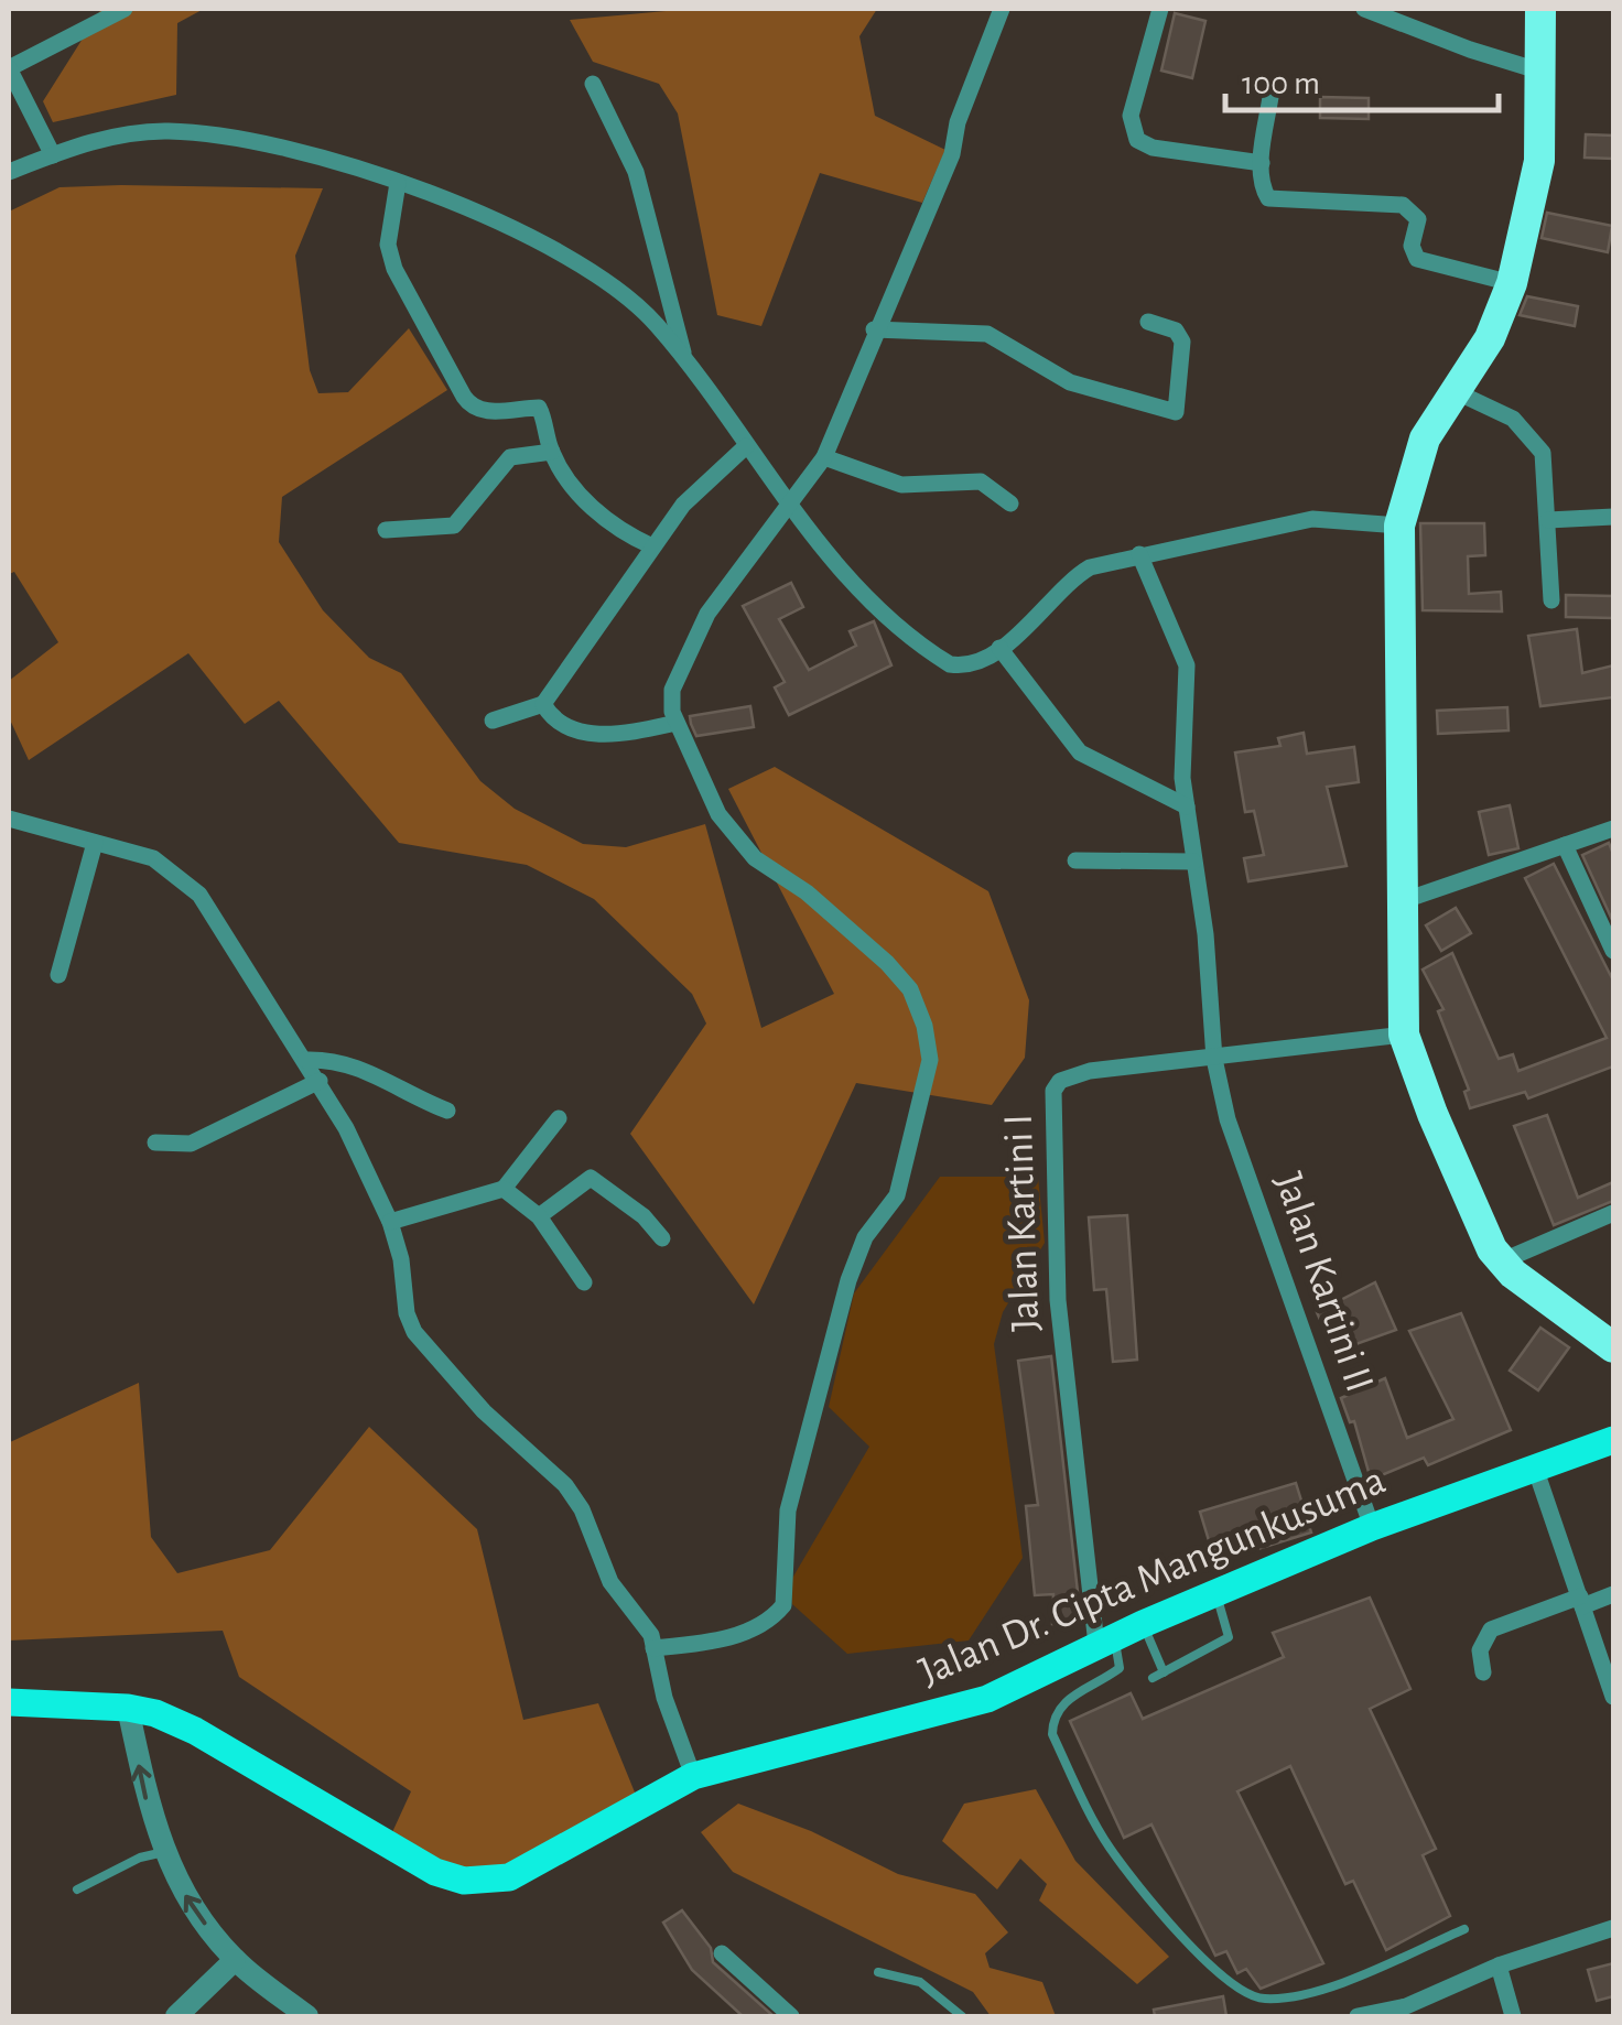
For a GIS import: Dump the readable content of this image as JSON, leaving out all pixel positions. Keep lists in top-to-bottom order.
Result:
{
  "streets": {
    "main road": ["Jalan Dr. Cipta Mangunkusuma"],
    "street": ["Jalan Kartini I", "Jalan Kartini II"]
  },
  "crossings": [
    ["Jalan Kartini I", "Jalan Kartini II"],
    ["Jalan Kartini I", "Jalan Dr. Cipta Mangunkusuma"],
    ["Jalan Kartini II", "Jalan Dr. Cipta Mangunkusuma"]
  ],
  "scale_bar": "100 m"
}
